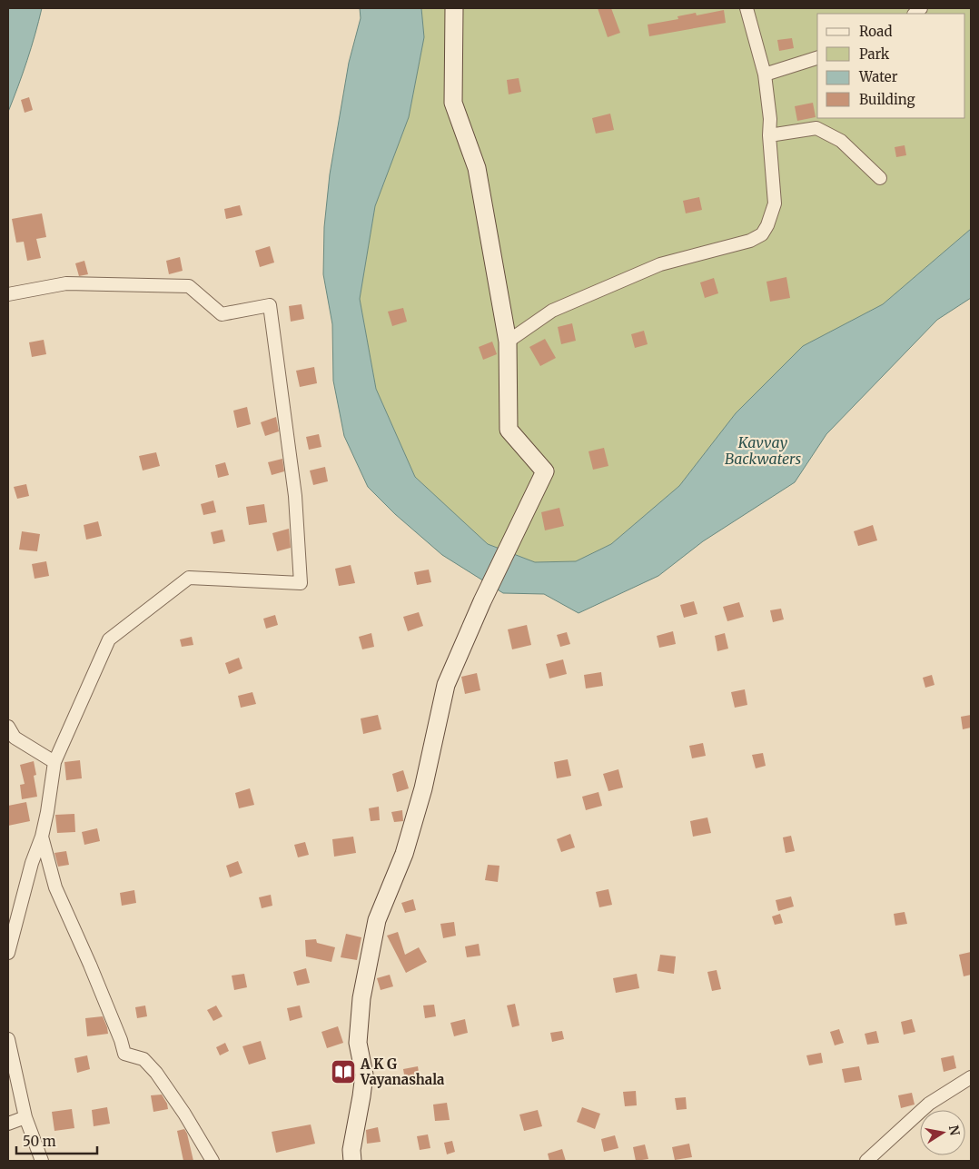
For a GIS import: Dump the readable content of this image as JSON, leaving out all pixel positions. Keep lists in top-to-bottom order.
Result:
{
  "water": ["Kavvay Backwaters"],
  "places": {
    "library": ["A K G Vayanashala"]
  },
  "legend": [
    "Road",
    "Park",
    "Water",
    "Building"
  ],
  "scale_bar": "50 m",
  "north": "right"
}
